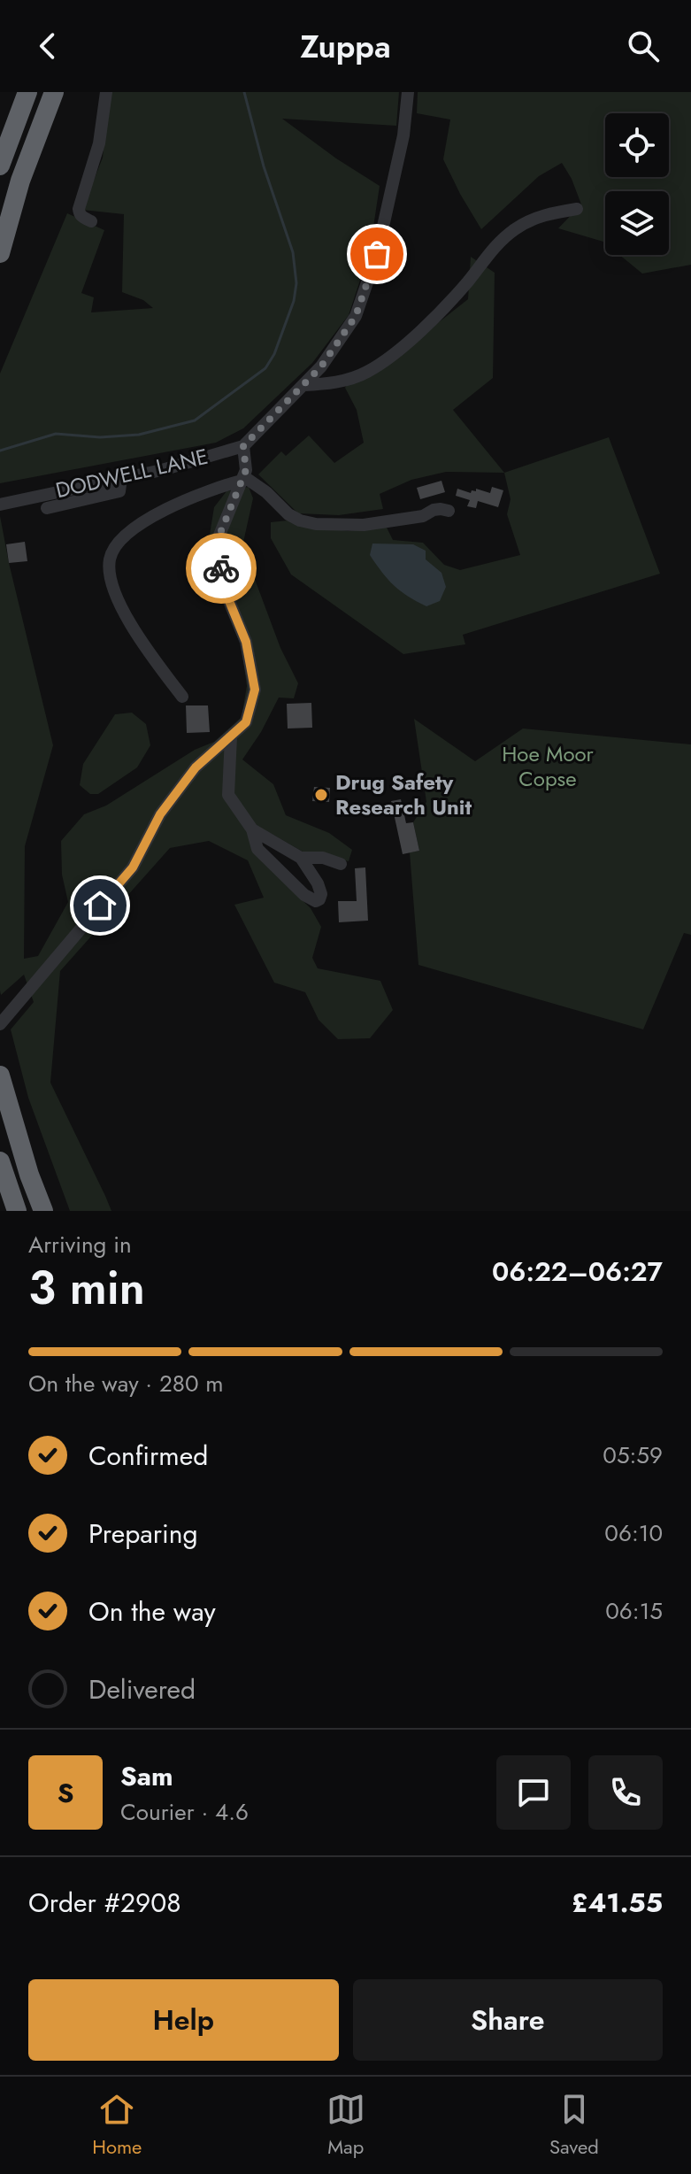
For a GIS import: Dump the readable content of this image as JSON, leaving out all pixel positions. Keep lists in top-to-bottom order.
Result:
{
  "streets": {
    "street": ["DODWELL LANE"]
  },
  "parks": ["Hoe Moor Copse"],
  "places": ["Drug Safety Research Unit"],
  "page": {
    "header": "Zuppa",
    "heading": ["3 min", "Arriving in", "06:22–06:27"],
    "panel": [
      "Sam",
      "Courier · 4.6",
      "Order #2908",
      "£41.55"
    ],
    "bar": "On the way · 280 m",
    "list": [
      ["Confirmed", "05:59"],
      ["Preparing", "06:10"],
      ["On the way", "06:15"],
      "Delivered"
    ],
    "round": "S",
    "buttons": ["Help", "Share"],
    "tabs": ["Home", "Map", "Saved"]
  }
}
